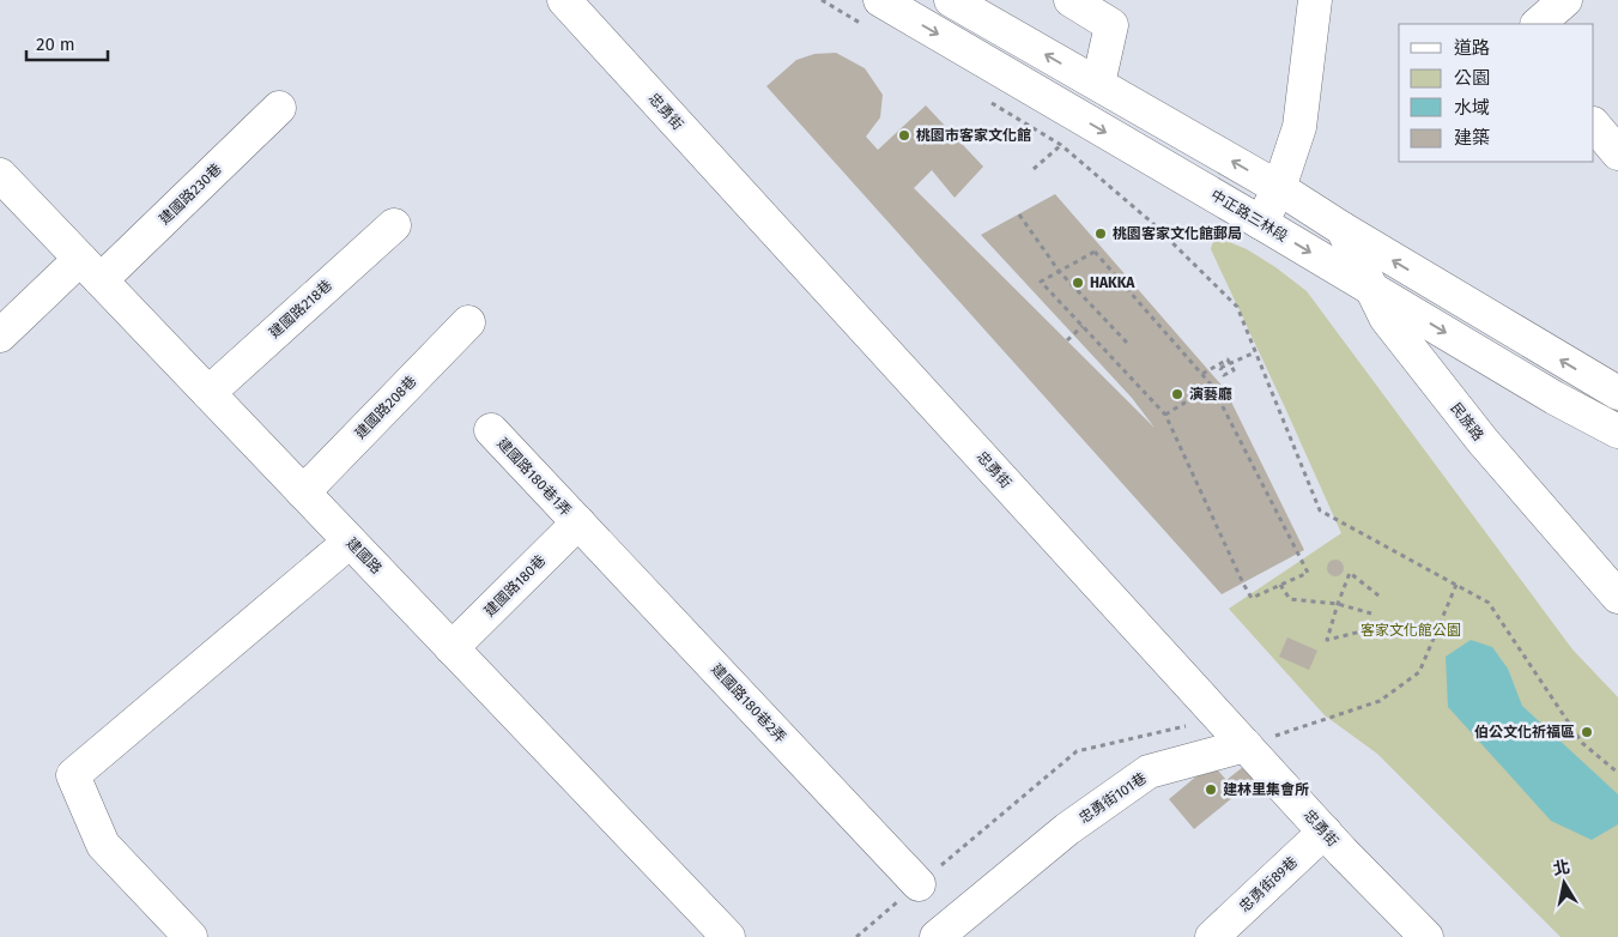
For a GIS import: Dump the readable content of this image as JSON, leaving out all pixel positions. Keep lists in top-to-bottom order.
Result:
{
  "streets": {
    "street": [
      "忠勇街",
      "建國路230巷",
      "中正路三林段",
      "建國路218巷",
      "建國路208巷",
      "民族路",
      "建國路180巷1弄",
      "建國路",
      "建國路180巷",
      "建國路180巷2弄",
      "忠勇街101巷",
      "忠勇街89巷"
    ]
  },
  "crossings": [
    ["忠勇街", "忠勇街101巷"],
    ["忠勇街", "忠勇街89巷"],
    ["建國路230巷", "建國路"],
    ["中正路三林段", "民族路"],
    ["建國路218巷", "建國路"],
    ["建國路208巷", "建國路"],
    ["建國路180巷1弄", "建國路180巷"],
    ["建國路180巷1弄", "建國路180巷2弄"],
    ["建國路", "建國路180巷"],
    ["建國路180巷", "建國路180巷2弄"]
  ],
  "parks": ["客家文化館公園"],
  "places": [
    "桃園市客家文化館",
    "桃園客家文化館郵局",
    "HAKKA",
    "演藝廳",
    "伯公文化祈福區",
    "建林里集會所"
  ],
  "legend": [
    "道路",
    "公園",
    "水域",
    "建築"
  ],
  "scale_bar": "20 m",
  "north": "top"
}
